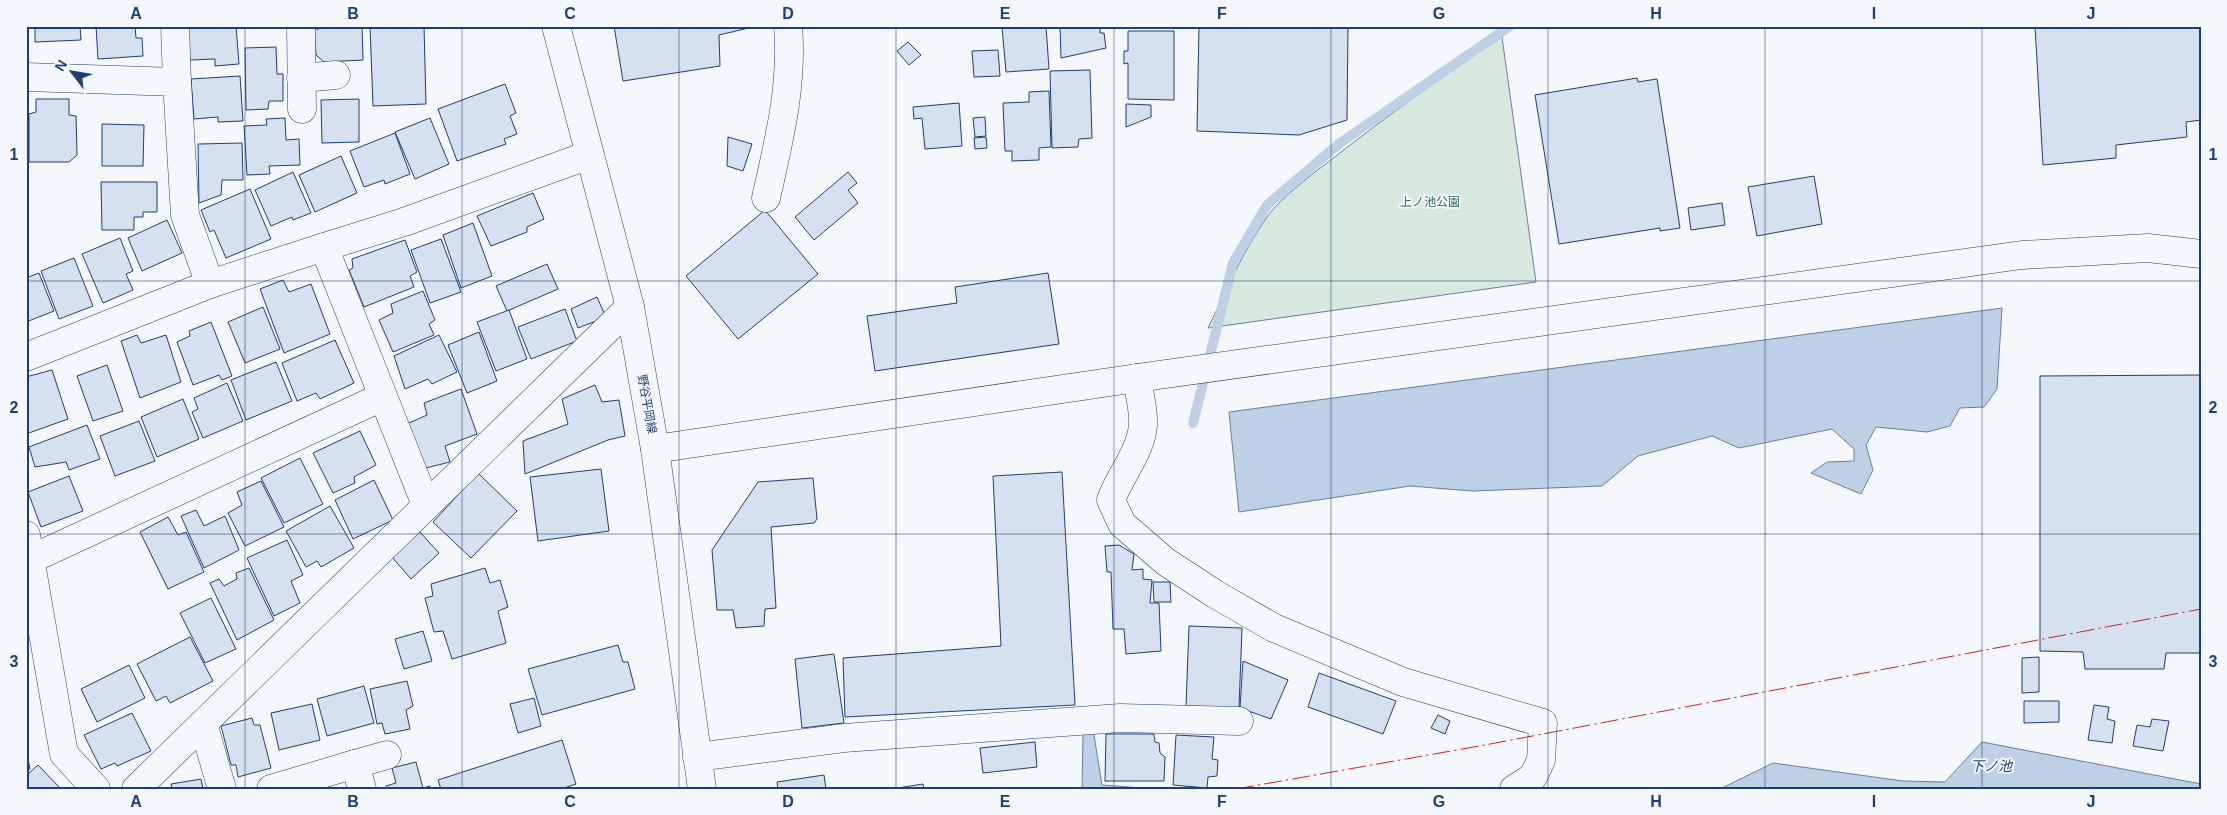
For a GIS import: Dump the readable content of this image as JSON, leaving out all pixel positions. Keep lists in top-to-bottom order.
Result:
{
  "streets": {
    "street": ["野谷平岡線"]
  },
  "water": ["下ノ池"],
  "parks": ["上ノ池公園"],
  "north": "top left",
  "grid": {
    "columns": [
      "A",
      "B",
      "C",
      "D",
      "E",
      "F",
      "G",
      "H",
      "I",
      "J"
    ],
    "rows": ["1", "2", "3"]
  }
}
